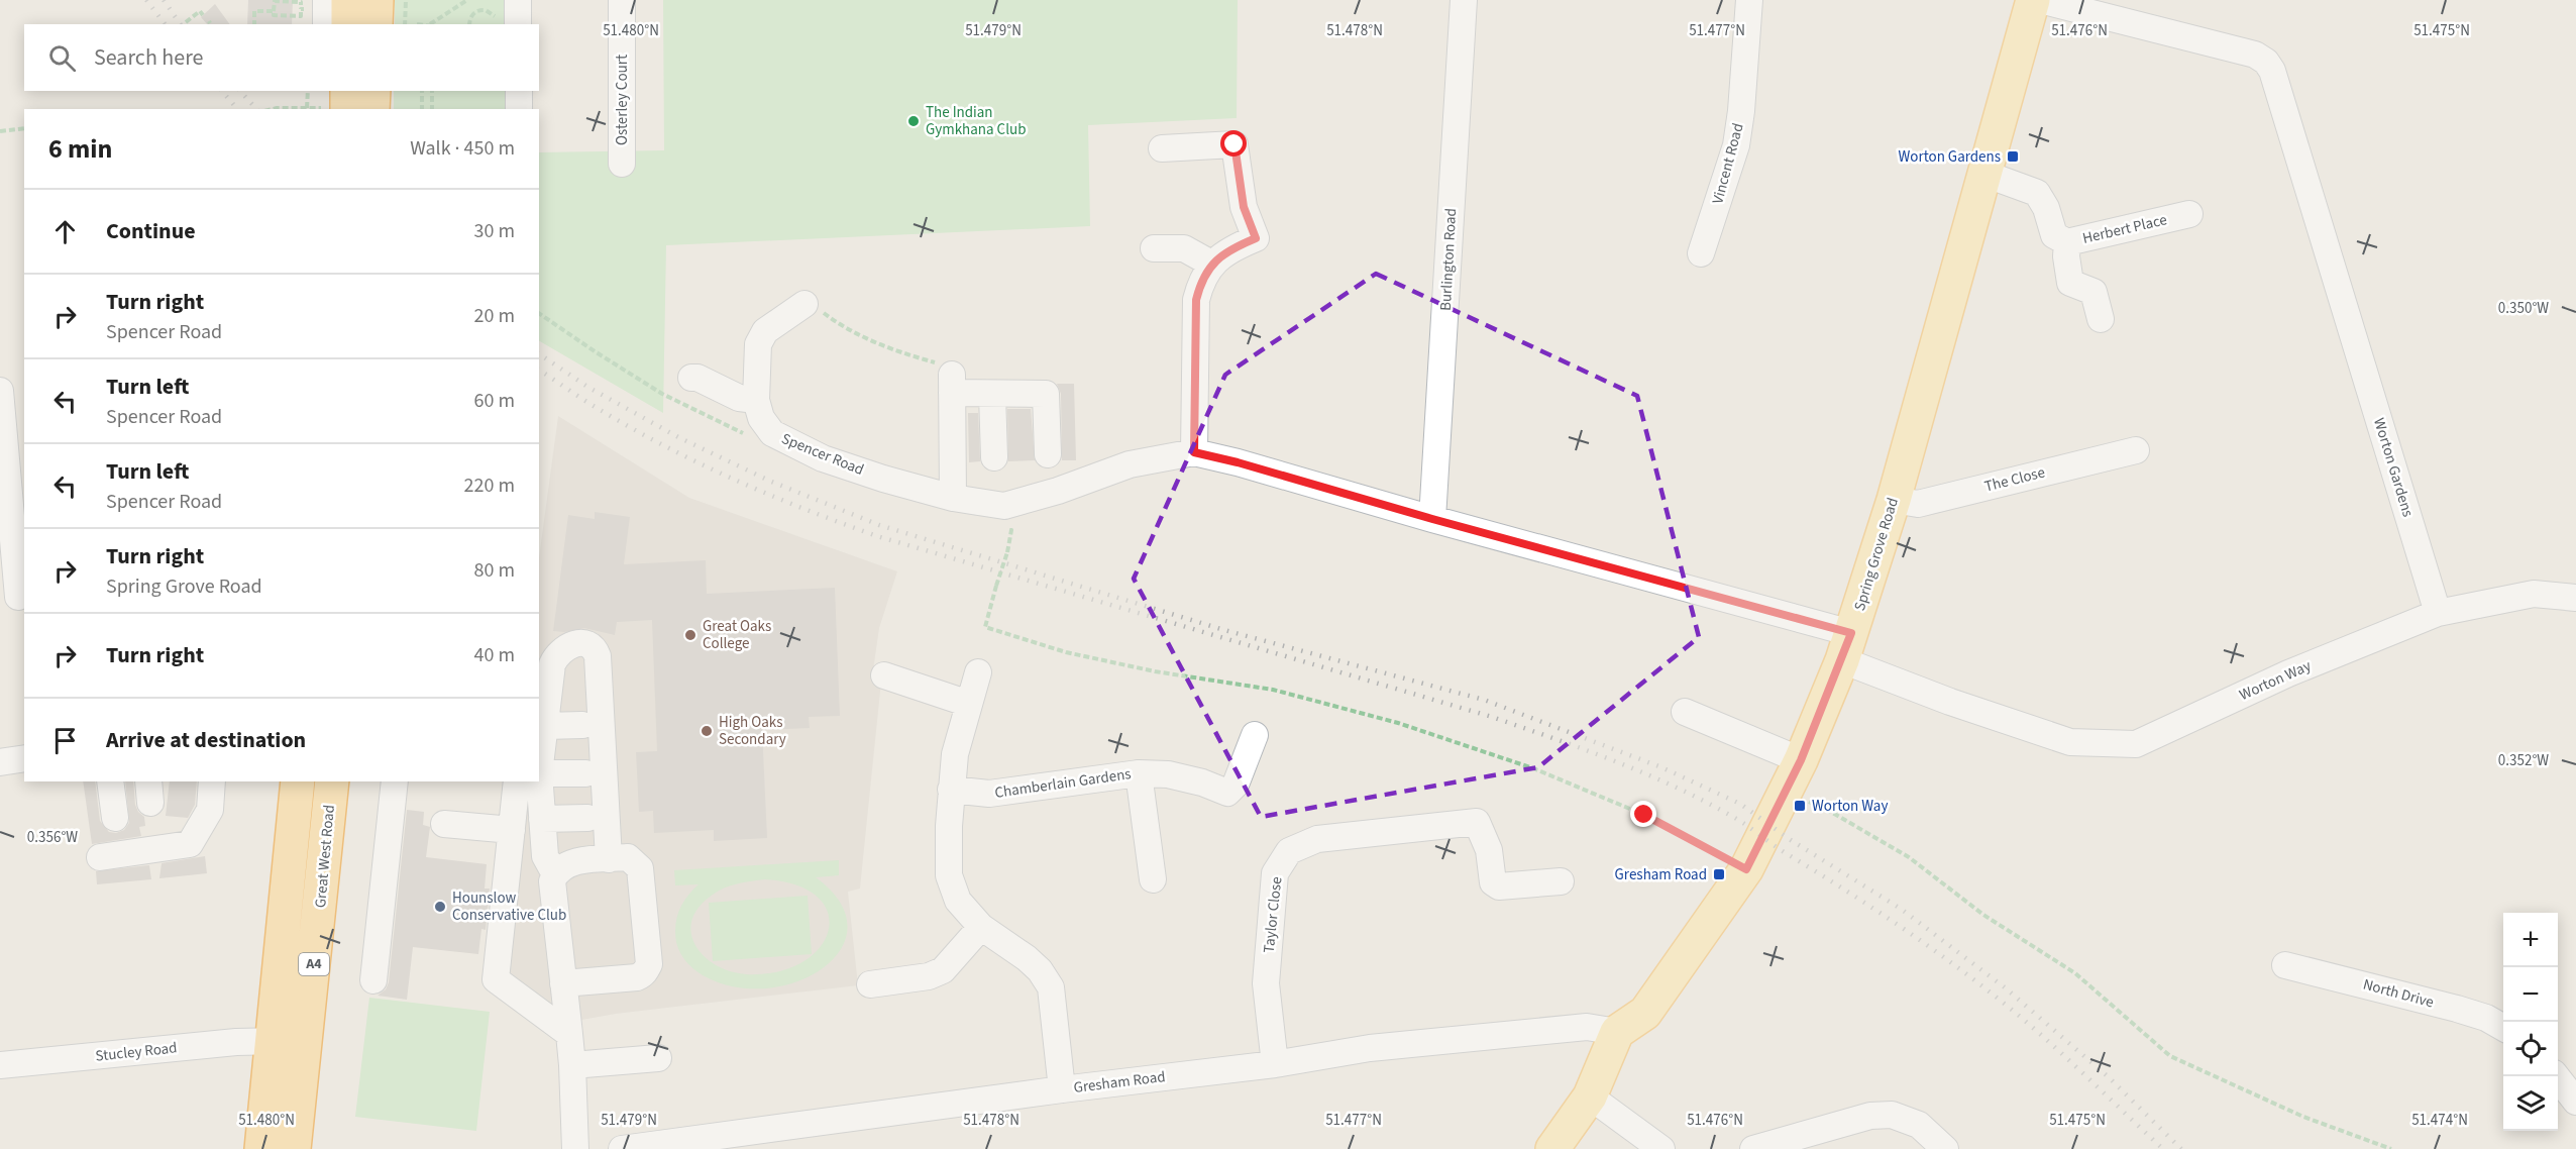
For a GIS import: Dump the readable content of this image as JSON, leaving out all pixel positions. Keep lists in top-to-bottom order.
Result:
{
  "streets": {
    "highway": ["Great West Road", "A4"],
    "main road": ["Spring Grove Road"],
    "street": [
      "Osterley Court",
      "Vincent Road",
      "Herbert Place",
      "Burlington Road",
      "Spencer Road",
      "Worton Gardens",
      "The Close",
      "Worton Way",
      "Chamberlain Gardens",
      "Taylor Close",
      "North Drive",
      "Stucley Road",
      "Gresham Road"
    ]
  },
  "crossings": [
    ["Herbert Place", "Spring Grove Road"],
    ["Burlington Road", "Spencer Road"],
    ["Spencer Road", "Spring Grove Road"],
    ["Spencer Road", "Worton Way"],
    ["Worton Gardens", "Worton Way"],
    ["The Close", "Spring Grove Road"],
    ["Spring Grove Road", "Worton Way"],
    ["Spring Grove Road", "Gresham Road"],
    ["Taylor Close", "Gresham Road"],
    ["A4", "Stucley Road"]
  ],
  "places": {
    "other": [
      "The Indian Gymkhana Club",
      "Great Oaks College",
      "High Oaks Secondary",
      "Hounslow Conservative Club"
    ],
    "transit": ["Worton Gardens", "Worton Way", "Gresham Road"]
  },
  "page": {
    "search": "Search here",
    "heading": ["6 min", "Walk · 450 m"],
    "list": [
      ["Continue", "30 m"],
      ["Turn right", "Spencer Road", "20 m"],
      ["Turn left", "Spencer Road", "60 m"],
      ["Turn left", "Spencer Road", "220 m"],
      ["Turn right", "Spring Grove Road", "80 m"],
      ["Turn right", "40 m"],
      "Arrive at destination"
    ],
    "map_buttons": ["+", "−"]
  },
  "coordinates": [
    "51.480°N",
    "51.479°N",
    "51.478°N",
    "51.477°N",
    "51.476°N",
    "51.475°N",
    "0.350°W",
    "0.352°W",
    "0.356°W",
    "51.474°N"
  ]
}
